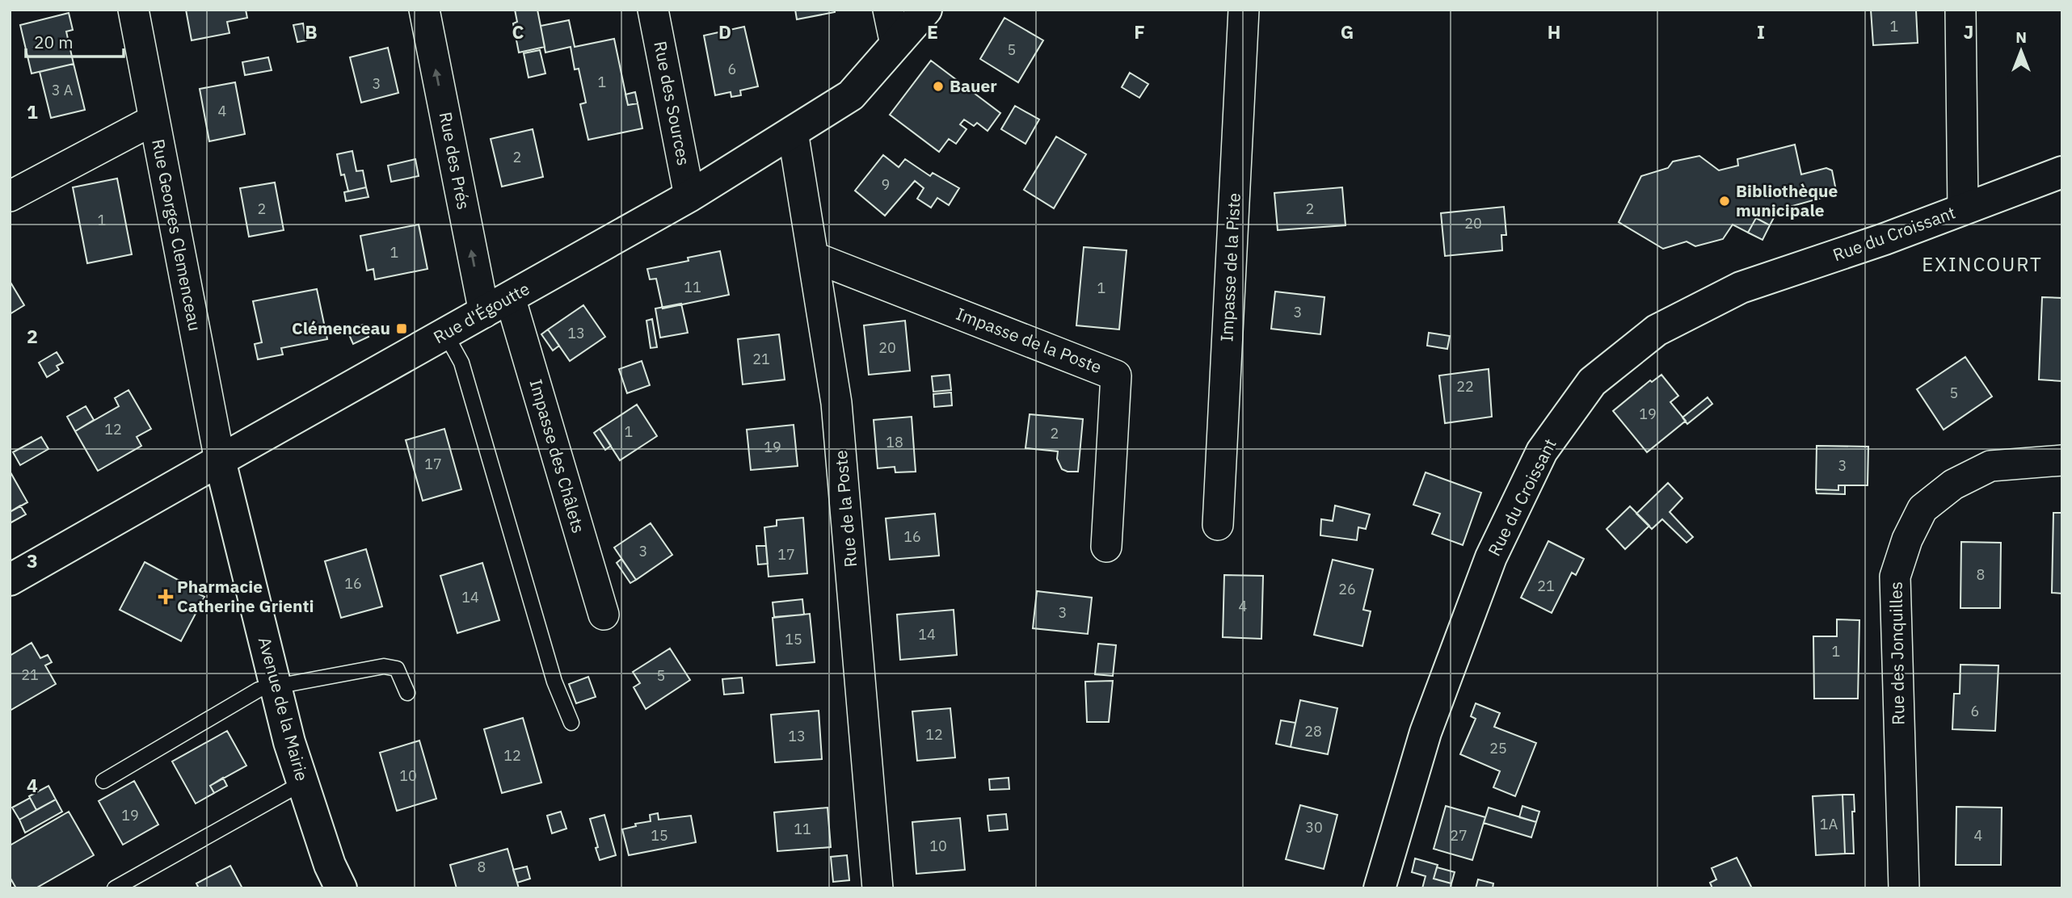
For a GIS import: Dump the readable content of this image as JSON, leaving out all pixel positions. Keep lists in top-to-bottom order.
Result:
{
  "streets": {
    "street": [
      "Rue des Sources",
      "Rue des Prés",
      "Rue du Croissant",
      "Rue Georges Clemenceau",
      "Impasse de la Piste",
      "Rue d'Égoutte",
      "Impasse de la Poste",
      "Impasse des Châlets",
      "Rue de la Poste",
      "Rue des Jonquilles",
      "Avenue de la Mairie"
    ]
  },
  "crossings": [
    ["Rue des Sources", "Rue d'Égoutte"],
    ["Rue des Prés", "Rue d'Égoutte"],
    ["Rue des Prés", "Impasse des Châlets"],
    ["Rue Georges Clemenceau", "Rue d'Égoutte"],
    ["Rue Georges Clemenceau", "Avenue de la Mairie"],
    ["Rue d'Égoutte", "Impasse des Châlets"],
    ["Rue d'Égoutte", "Rue de la Poste"],
    ["Rue d'Égoutte", "Avenue de la Mairie"],
    ["Impasse de la Poste", "Rue de la Poste"]
  ],
  "one_way": ["Rue des Prés"],
  "districts": ["EXINCOURT"],
  "places": {
    "other": ["Bauer", "Bibliothèque municipale"],
    "transit": ["Clémenceau"],
    "health": ["Pharmacie Catherine Grienti"]
  },
  "house_numbers": [
    "1",
    "5",
    "6",
    "1",
    "3",
    "3 A",
    "4",
    "2",
    "9",
    "2",
    "2",
    "1",
    "20",
    "1",
    "11",
    "1",
    "3",
    "13",
    "20",
    "21",
    "22",
    "5",
    "19",
    "12",
    "1",
    "2",
    "18",
    "19",
    "17",
    "3",
    "16",
    "3",
    "17",
    "8",
    "16",
    "21",
    "26",
    "14",
    "4",
    "3",
    "14",
    "15",
    "1",
    "21",
    "5",
    "6",
    "28",
    "12",
    "13",
    "25",
    "12",
    "10",
    "19",
    "1A",
    "30",
    "11",
    "15",
    "27",
    "4",
    "10",
    "8"
  ],
  "scale_bar": "20 m",
  "north": "top",
  "grid": {
    "columns": [
      "B",
      "C",
      "D",
      "E",
      "F",
      "G",
      "H",
      "I",
      "J"
    ],
    "rows": [
      "1",
      "2",
      "3",
      "4"
    ]
  }
}
